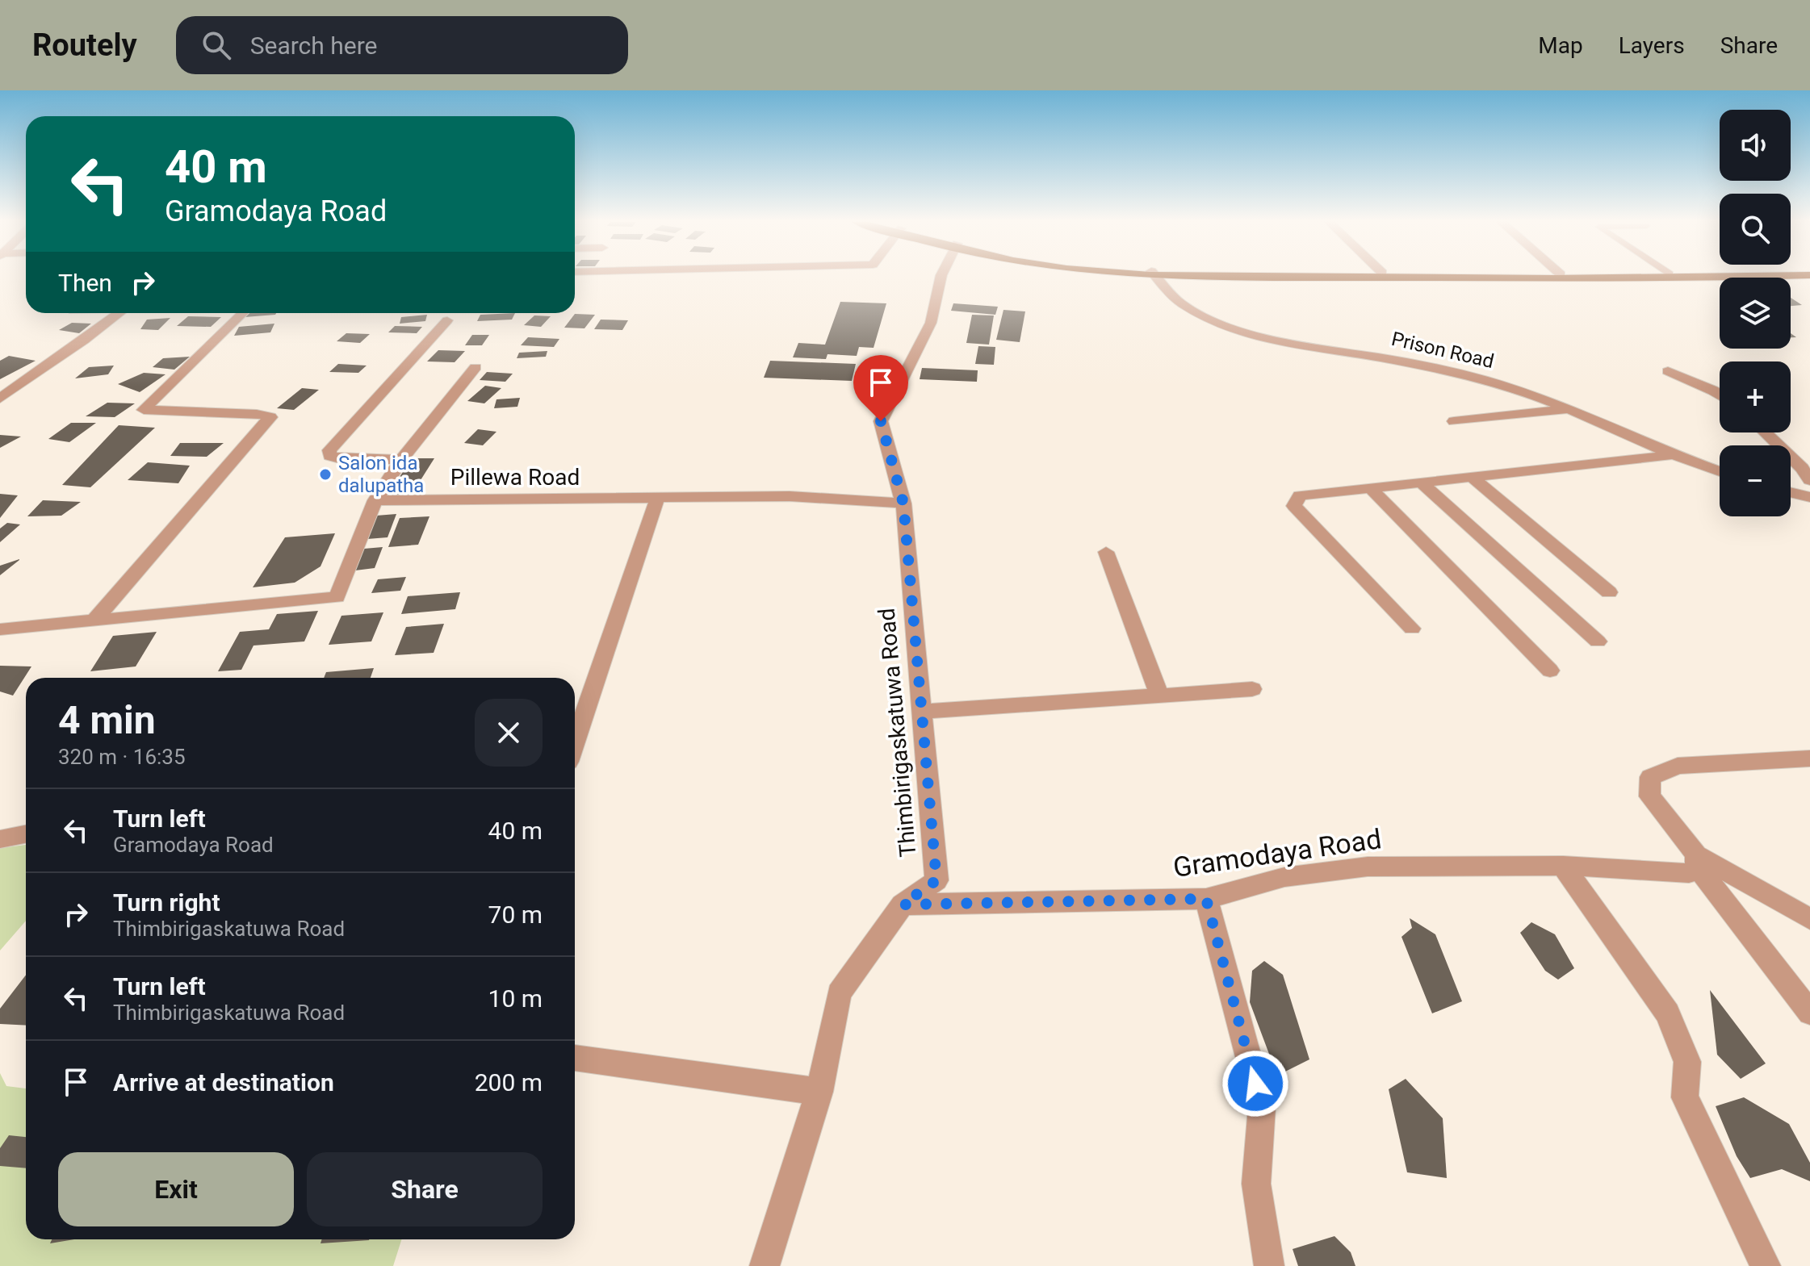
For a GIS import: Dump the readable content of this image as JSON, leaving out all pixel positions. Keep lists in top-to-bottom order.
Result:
{
  "streets": {
    "street": [
      "Prison Road",
      "Pillewa Road",
      "Thimbirigaskatuwa Road",
      "Gramodaya Road"
    ]
  },
  "crossings": [
    ["Pillewa Road", "Thimbirigaskatuwa Road"],
    ["Thimbirigaskatuwa Road", "Gramodaya Road"]
  ],
  "places": ["Salon ida dalupatha"],
  "page": {
    "header": "Routely",
    "search": "Search here",
    "nav": ["Map", "Layers", "Share"],
    "map_buttons": ["+", "−"],
    "turn": ["40 m", "Gramodaya Road"],
    "then": "Then",
    "heading": ["4 min", "320 m · 16:35"],
    "list": [
      {
        "name": "Turn left",
        "note": "Gramodaya Road",
        "value": "40 m"
      },
      {
        "name": "Turn right",
        "note": "Thimbirigaskatuwa Road",
        "value": "70 m"
      },
      {
        "name": "Turn left",
        "note": "Thimbirigaskatuwa Road",
        "value": "10 m"
      },
      {
        "name": "Arrive at destination",
        "value": "200 m"
      }
    ],
    "buttons": ["Exit", "Share"]
  }
}
